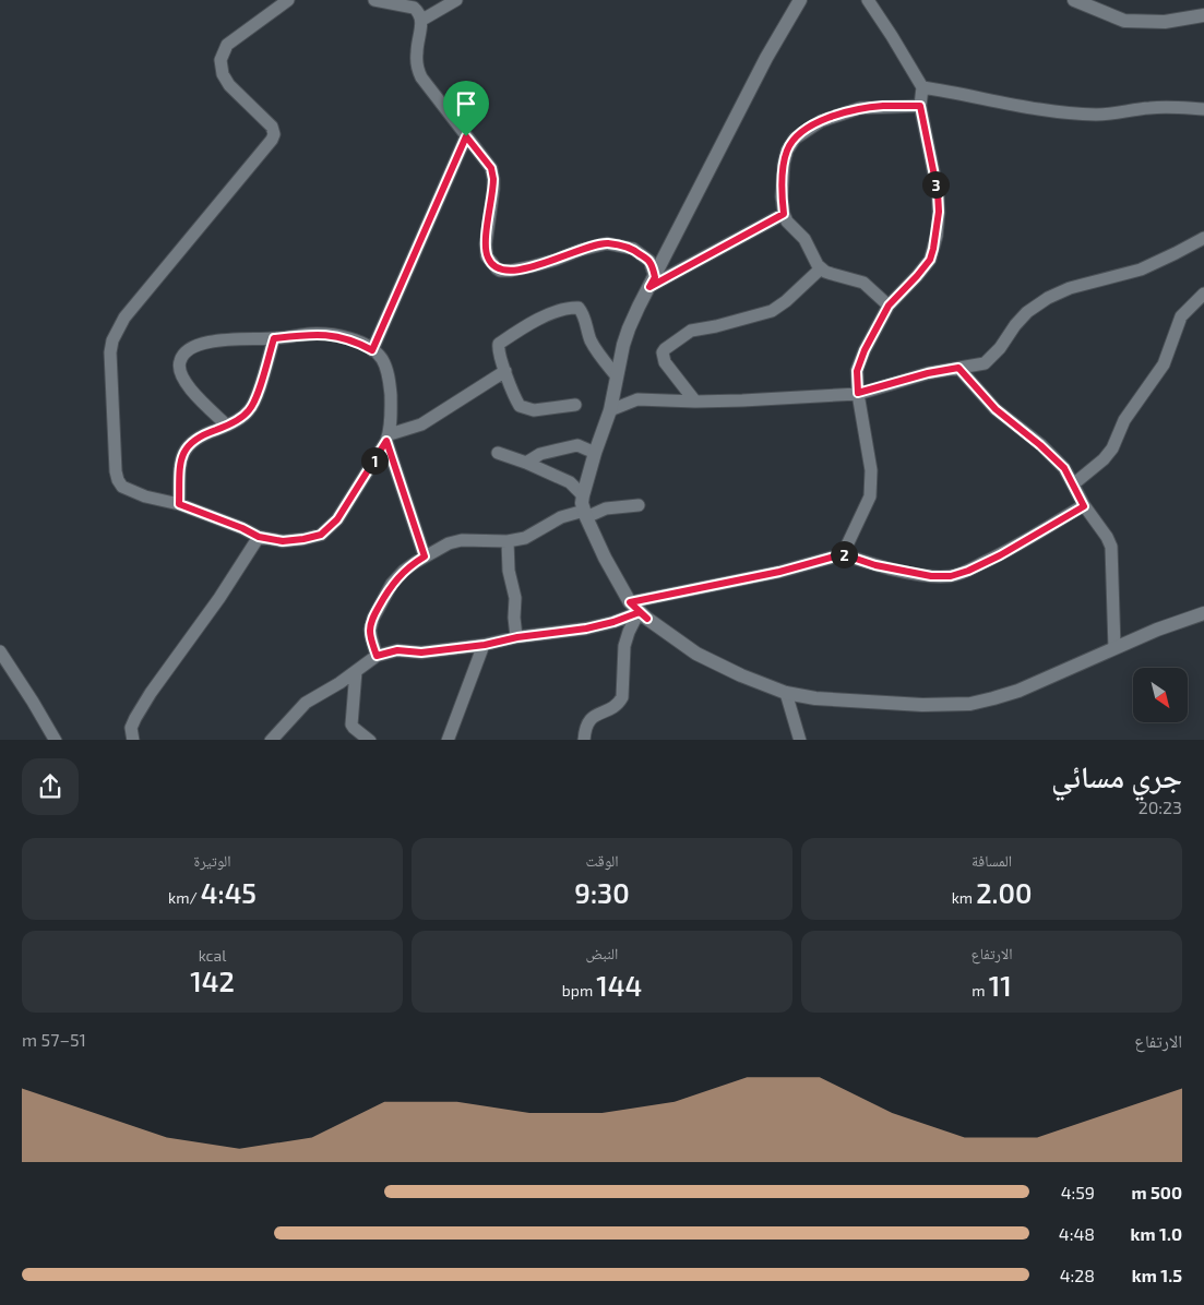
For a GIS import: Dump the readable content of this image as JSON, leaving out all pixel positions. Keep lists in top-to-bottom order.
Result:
{
  "north": "bottom right",
  "page": {
    "pins": ["3", "1", "2"],
    "heading": ["جري مسائي", "20:23"],
    "stats": [
      ["المسافة", "2.00 km"],
      ["الوقت", "9:30"],
      ["الوتيرة", "4:45 /km"],
      ["الارتفاع", "11 m"],
      ["النبض", "144 bpm"],
      ["kcal", "142"]
    ],
    "chart": ["الارتفاع", "51–57 m"],
    "list": [
      {
        "name": "500 m",
        "note": "4:59"
      },
      {
        "name": "1.0 km",
        "note": "4:48"
      },
      {
        "name": "1.5 km",
        "note": "4:28"
      }
    ]
  }
}
